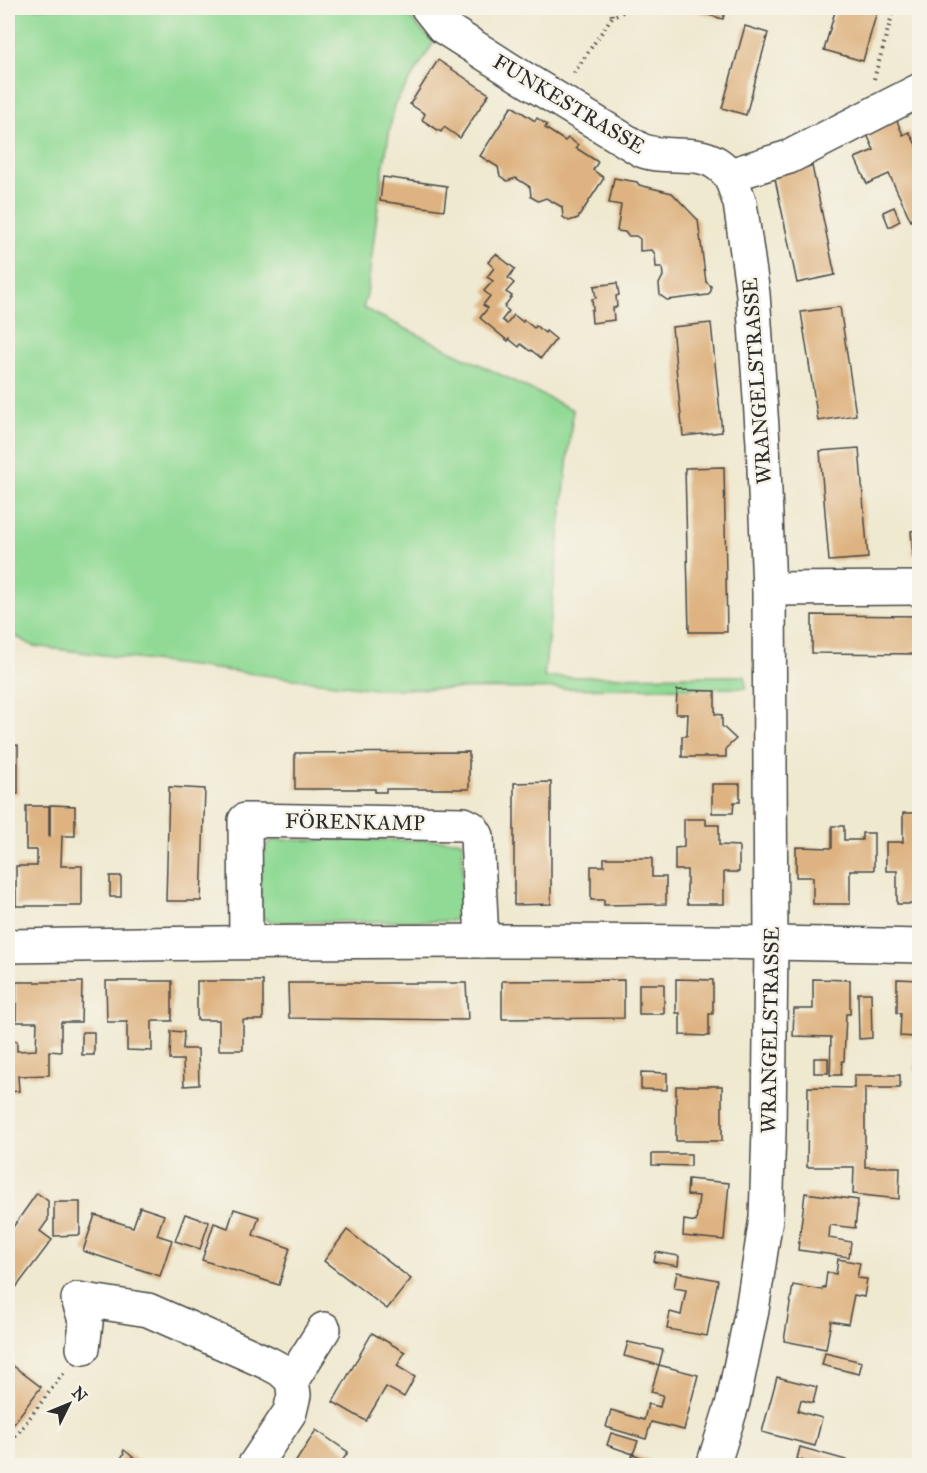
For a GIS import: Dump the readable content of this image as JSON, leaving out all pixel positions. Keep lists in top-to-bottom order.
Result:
{
  "streets": {
    "street": ["FUNKESTRASSE", "WRANGELSTRASSE", "FÖRENKAMP"]
  },
  "crossings": [
    ["FUNKESTRASSE", "WRANGELSTRASSE"]
  ],
  "north": "top right"
}
